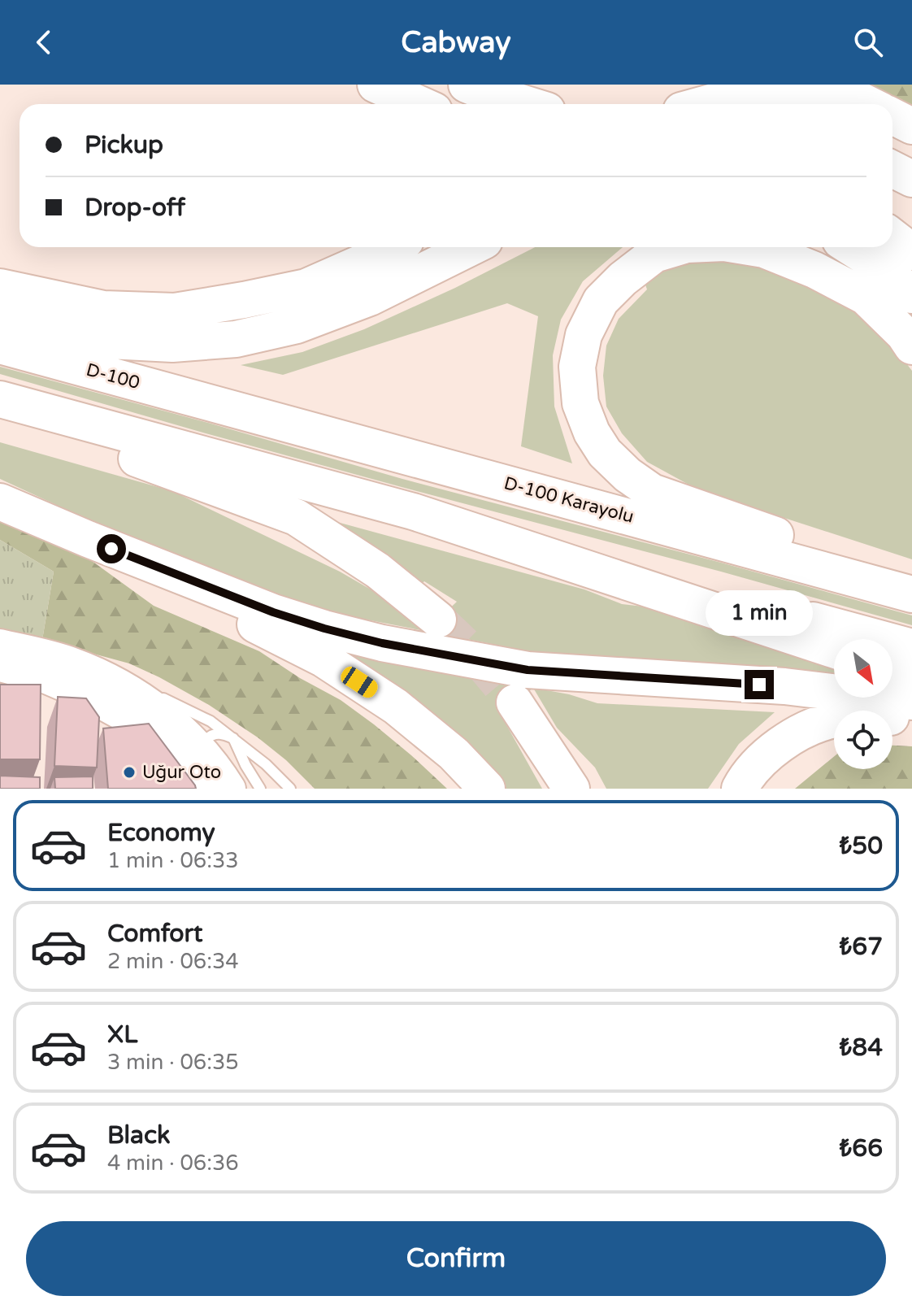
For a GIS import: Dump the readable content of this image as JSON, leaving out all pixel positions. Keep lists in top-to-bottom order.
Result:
{
  "streets": {
    "highway": ["D-100", "D-100 Karayolu"]
  },
  "crossings": [
    ["D-100", "D-100 Karayolu"]
  ],
  "places": ["Uğur Oto"],
  "north": "bottom right",
  "page": {
    "header": "Cabway",
    "banner": ["Pickup", "Drop-off"],
    "bubble": "1 min",
    "list": [
      {
        "name": "Economy",
        "note": "1 min · 06:33",
        "value": "₺50"
      },
      {
        "name": "Comfort",
        "note": "2 min · 06:34",
        "value": "₺67"
      },
      {
        "name": "XL",
        "note": "3 min · 06:35",
        "value": "₺84"
      },
      {
        "name": "Black",
        "note": "4 min · 06:36",
        "value": "₺66"
      }
    ],
    "buttons": "Confirm"
  }
}
